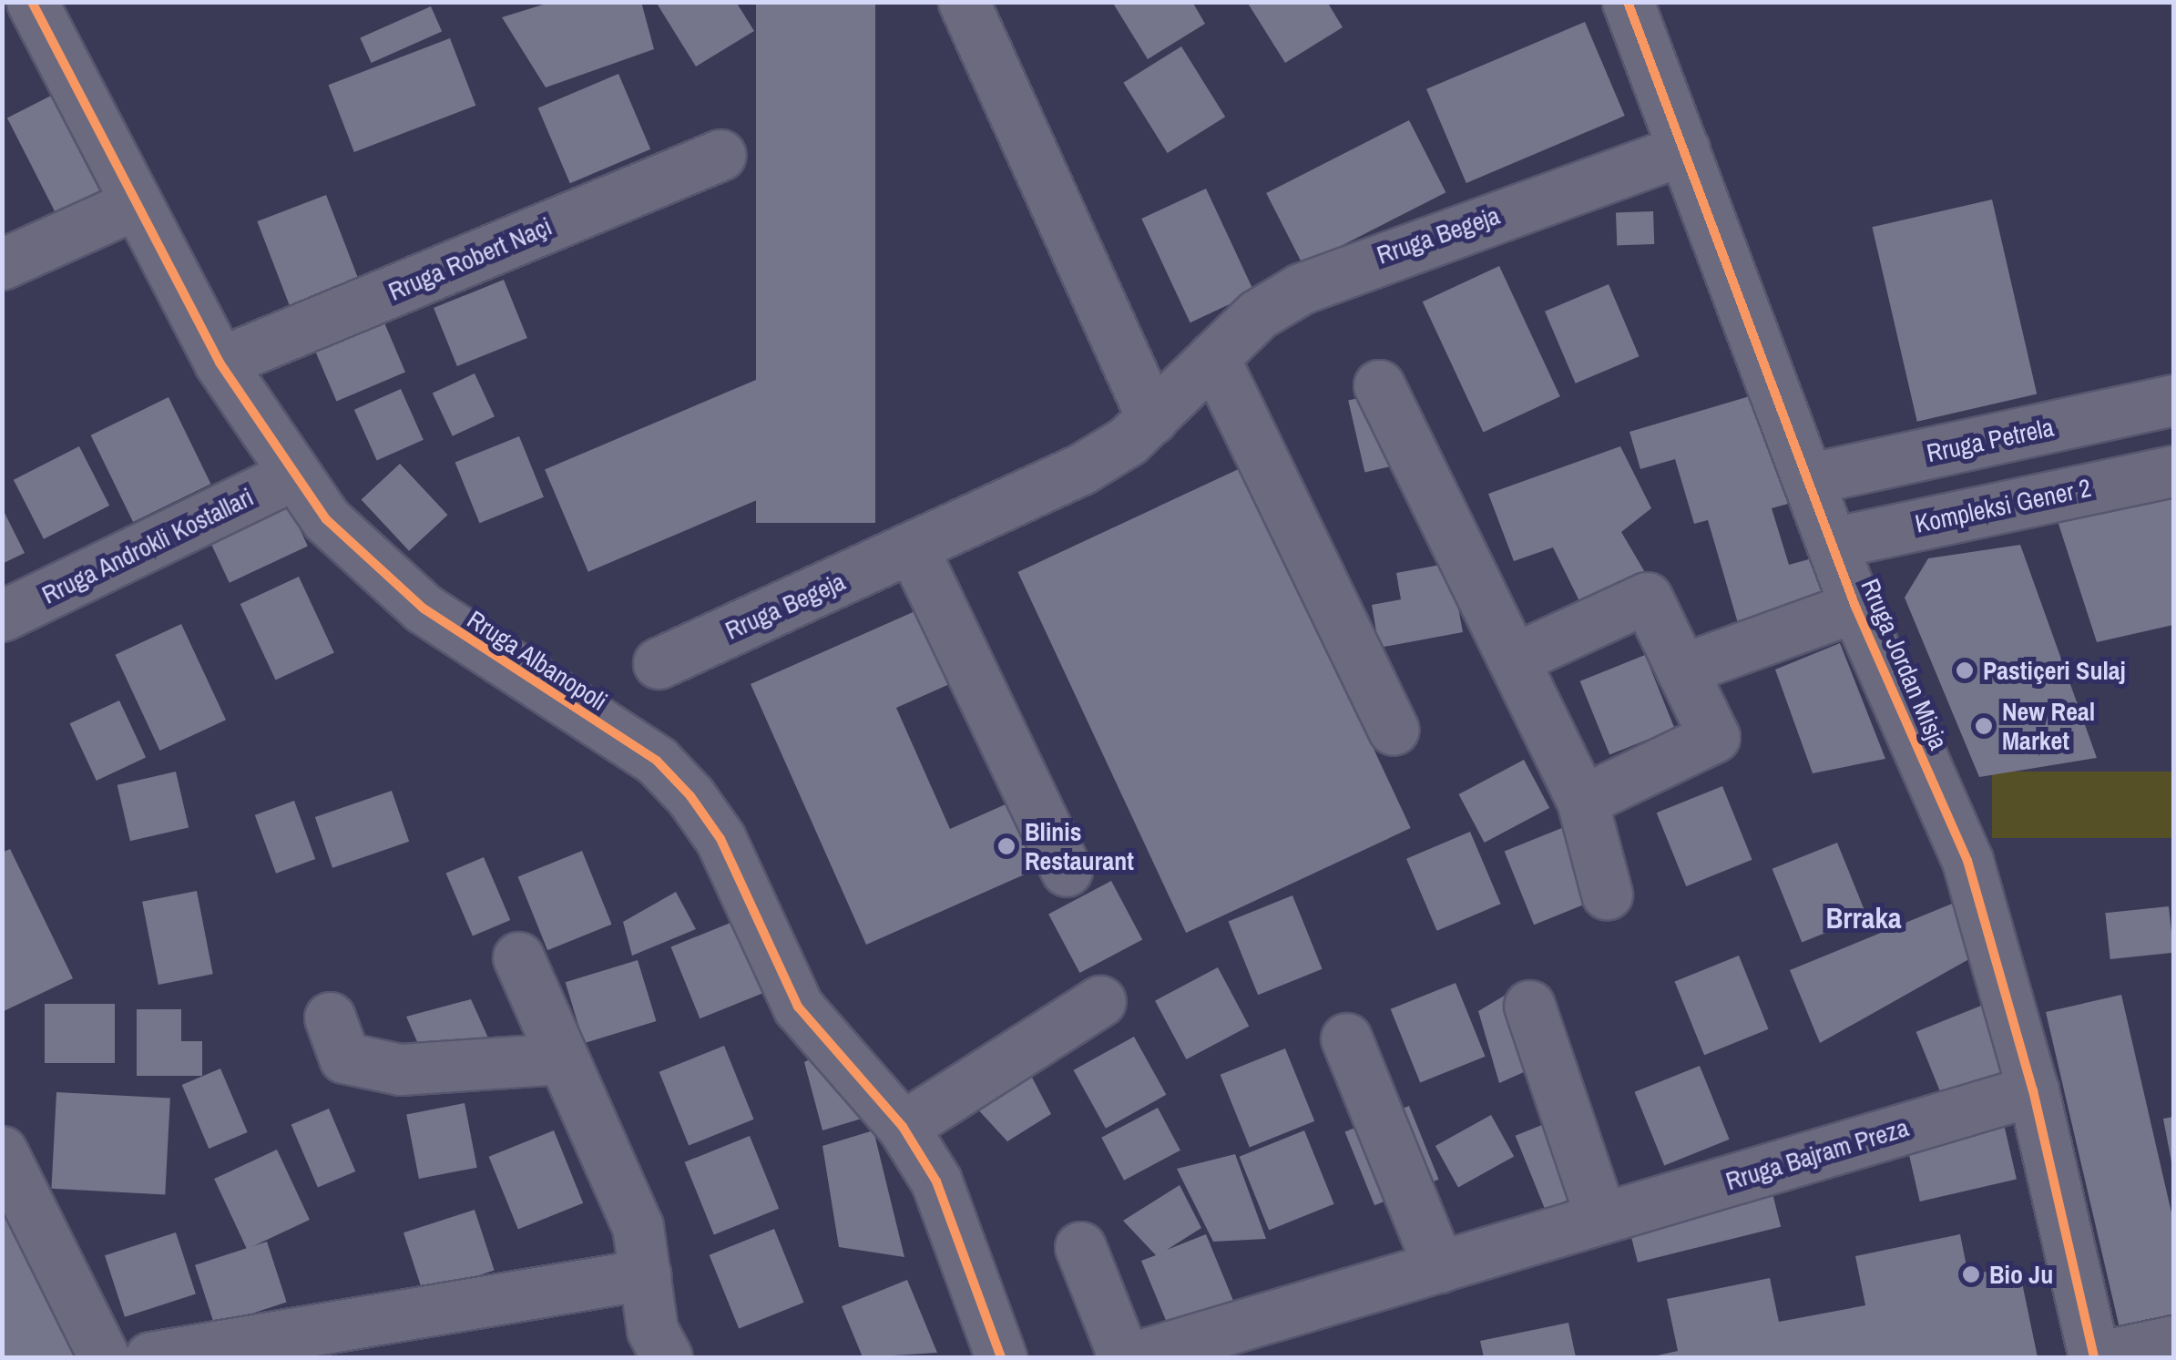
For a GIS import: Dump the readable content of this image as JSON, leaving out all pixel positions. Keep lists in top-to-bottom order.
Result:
{
  "streets": {
    "street": [
      "Rruga Begeja",
      "Rruga Robert Naçi",
      "Rruga Petrela",
      "Kompleksi Gener 2",
      "Rruga Androkli Kostallari",
      "Rruga Albanopoli",
      "Rruga Jordan Misja",
      "Rruga Bajram Preza"
    ]
  },
  "crossings": [
    ["Rruga Begeja", "Rruga Jordan Misja"],
    ["Rruga Robert Naçi", "Rruga Albanopoli"],
    ["Rruga Petrela", "Rruga Jordan Misja"],
    ["Kompleksi Gener 2", "Rruga Jordan Misja"],
    ["Rruga Androkli Kostallari", "Rruga Albanopoli"],
    ["Rruga Jordan Misja", "Rruga Bajram Preza"]
  ],
  "districts": ["Brraka"],
  "places": [
    "Pastiçeri Sulaj",
    "New Real Market",
    "Blinis Restaurant",
    "Bio Ju"
  ]
}
